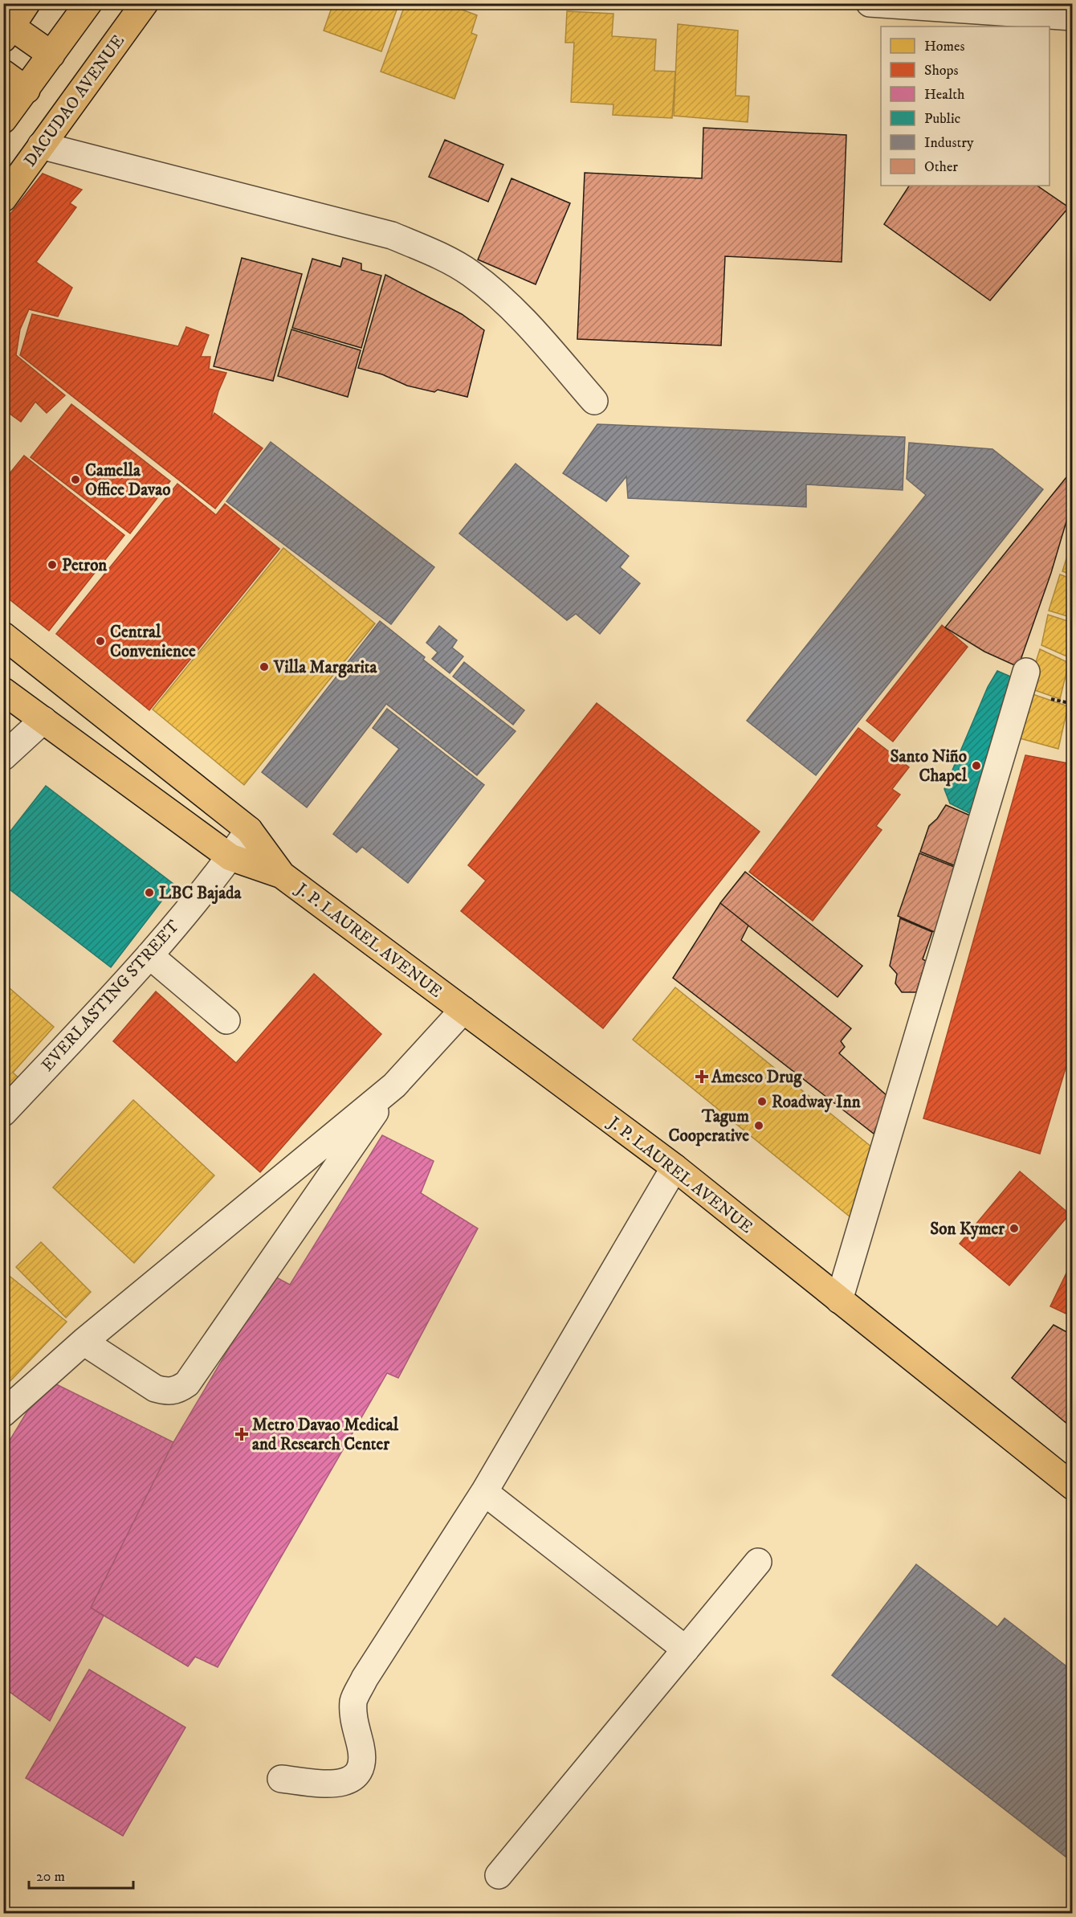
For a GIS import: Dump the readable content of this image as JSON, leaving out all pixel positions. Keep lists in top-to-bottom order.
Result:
{
  "streets": {
    "main road": ["DACUDAO AVENUE", "J. P. LAUREL AVENUE"],
    "street": ["EVERLASTING STREET"]
  },
  "crossings": [
    ["J. P. LAUREL AVENUE", "EVERLASTING STREET"]
  ],
  "places": {
    "other": [
      "Camella Office Davao",
      "Petron",
      "Central Convenience",
      "Villa Margarita",
      "Santo Niño Chapel",
      "LBC Bajada",
      "Roadway Inn",
      "Tagum Cooperative",
      "Son Kymer"
    ],
    "health": ["Amesco Drug", "Metro Davao Medical and Research Center"]
  },
  "legend": [
    "Homes",
    "Shops",
    "Health",
    "Public",
    "Industry",
    "Other"
  ],
  "scale_bar": "20 m"
}
